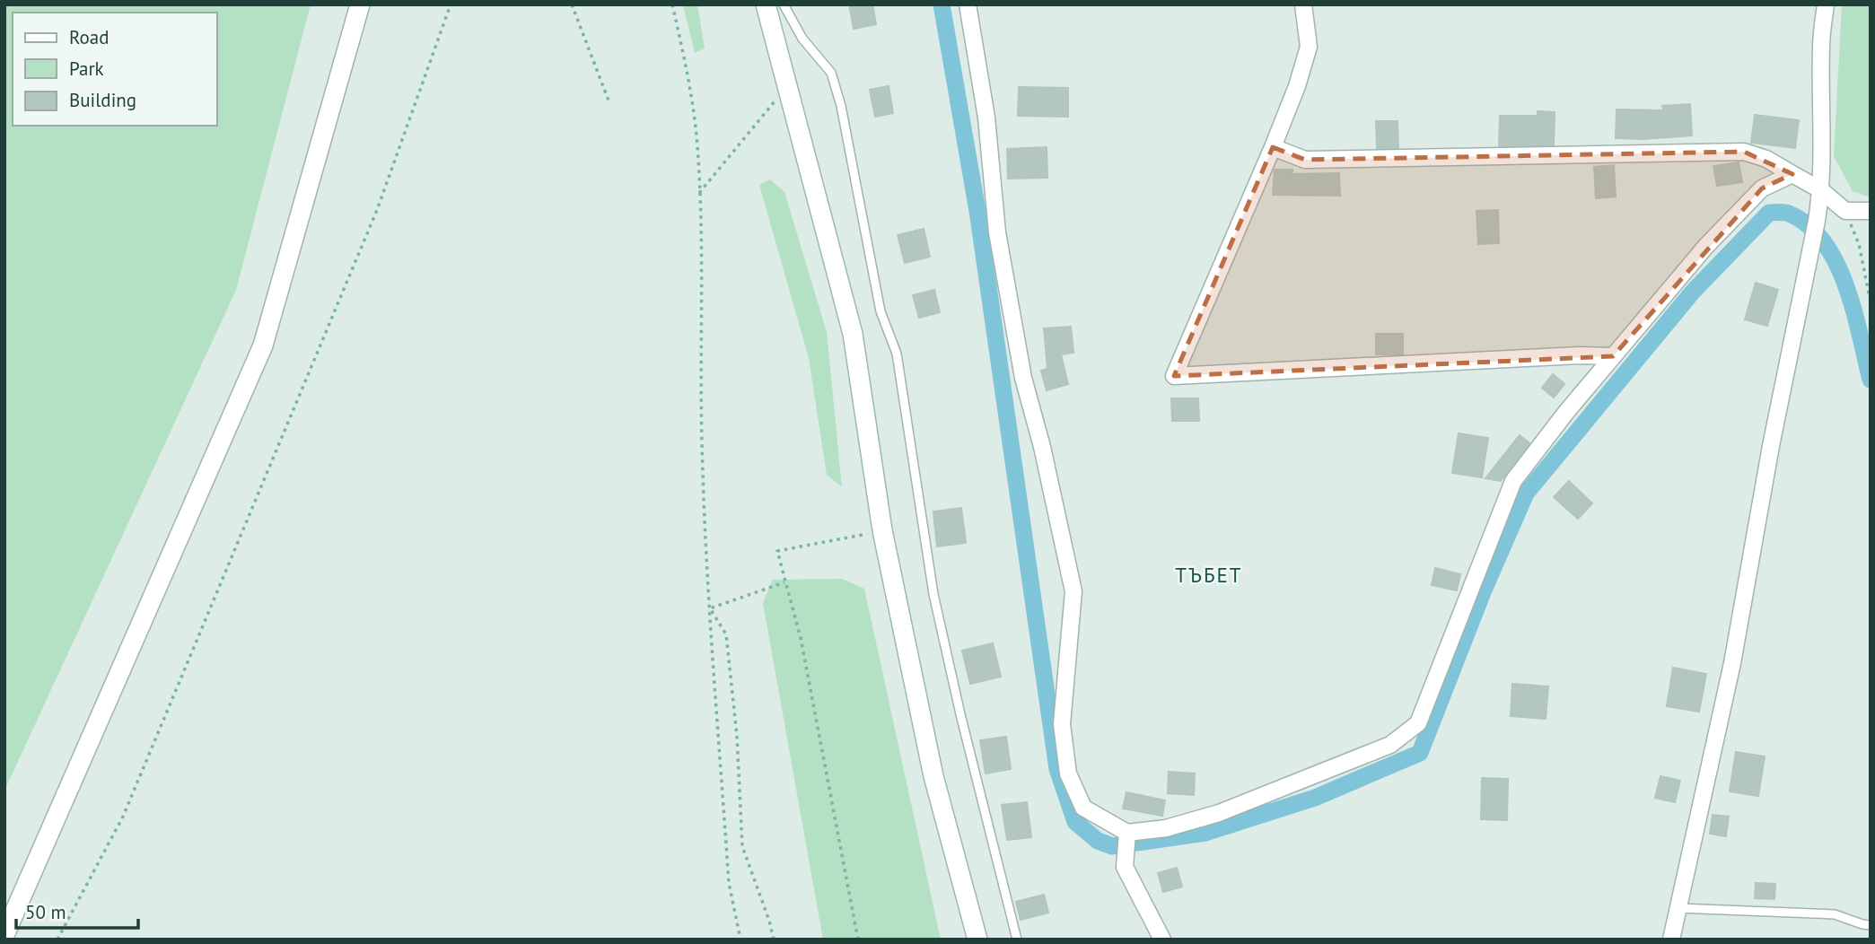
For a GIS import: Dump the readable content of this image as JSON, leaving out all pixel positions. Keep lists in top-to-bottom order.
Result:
{
  "districts": ["ТЪБЕТ"],
  "legend": ["Road", "Park", "Building"],
  "scale_bar": "50 m"
}
